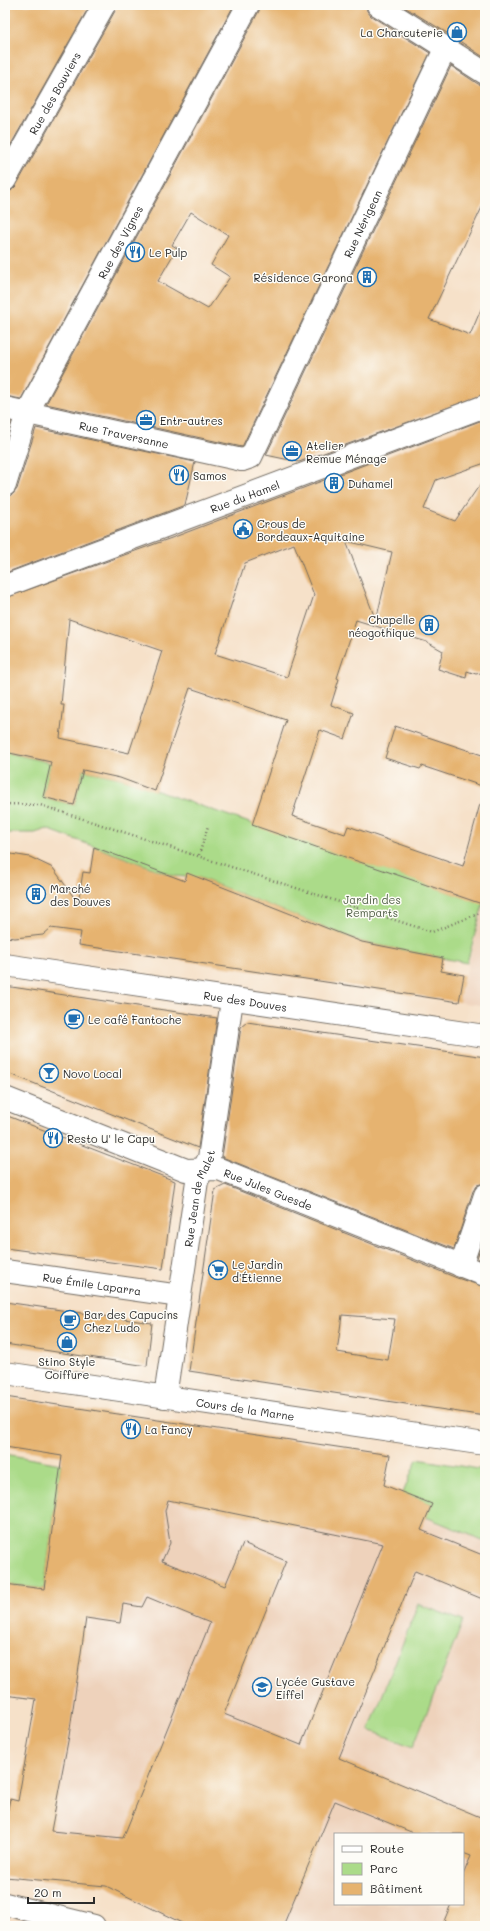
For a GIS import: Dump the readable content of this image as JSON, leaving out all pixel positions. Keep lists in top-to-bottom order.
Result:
{
  "streets": {
    "street": [
      "Rue des Bouviers",
      "Rue Nérigean",
      "Rue des Vignes",
      "Rue Traversanne",
      "Rue du Hamel",
      "Rue des Douves",
      "Rue Jules Guesde",
      "Rue Jean de Malet",
      "Rue Émile Laparra",
      "Cours de la Marne"
    ]
  },
  "crossings": [
    ["Rue Nérigean", "Rue Traversanne"],
    ["Rue des Vignes", "Rue Traversanne"],
    ["Rue des Douves", "Rue Jean de Malet"],
    ["Rue Jules Guesde", "Rue Jean de Malet"],
    ["Rue Jean de Malet", "Rue Émile Laparra"],
    ["Rue Jean de Malet", "Cours de la Marne"]
  ],
  "parks": ["Jardin des Remparts"],
  "places": {
    "shop": ["La Charcuterie", "Stino Style Coiffure"],
    "restaurant": [
      "Le Pulp",
      "Samos",
      "Resto U' le Capu",
      "La Fancy"
    ],
    "building": [
      "Résidence Garona",
      "Duhamel",
      "Chapelle néogothique",
      "Marché des Douves"
    ],
    "office": ["Entr-autres", "Atelier Remue Ménage"],
    "public building": ["Crous de Bordeaux-Aquitaine"],
    "cafe": ["Le café Fantoche", "Bar des Capucins Chez Ludo"],
    "bar": ["Novo Local"],
    "supermarket": ["Le Jardin d'Étienne"],
    "school or university": ["Lycée Gustave Eiffel"]
  },
  "legend": ["Route", "Parc", "Bâtiment"],
  "scale_bar": "20 m"
}
